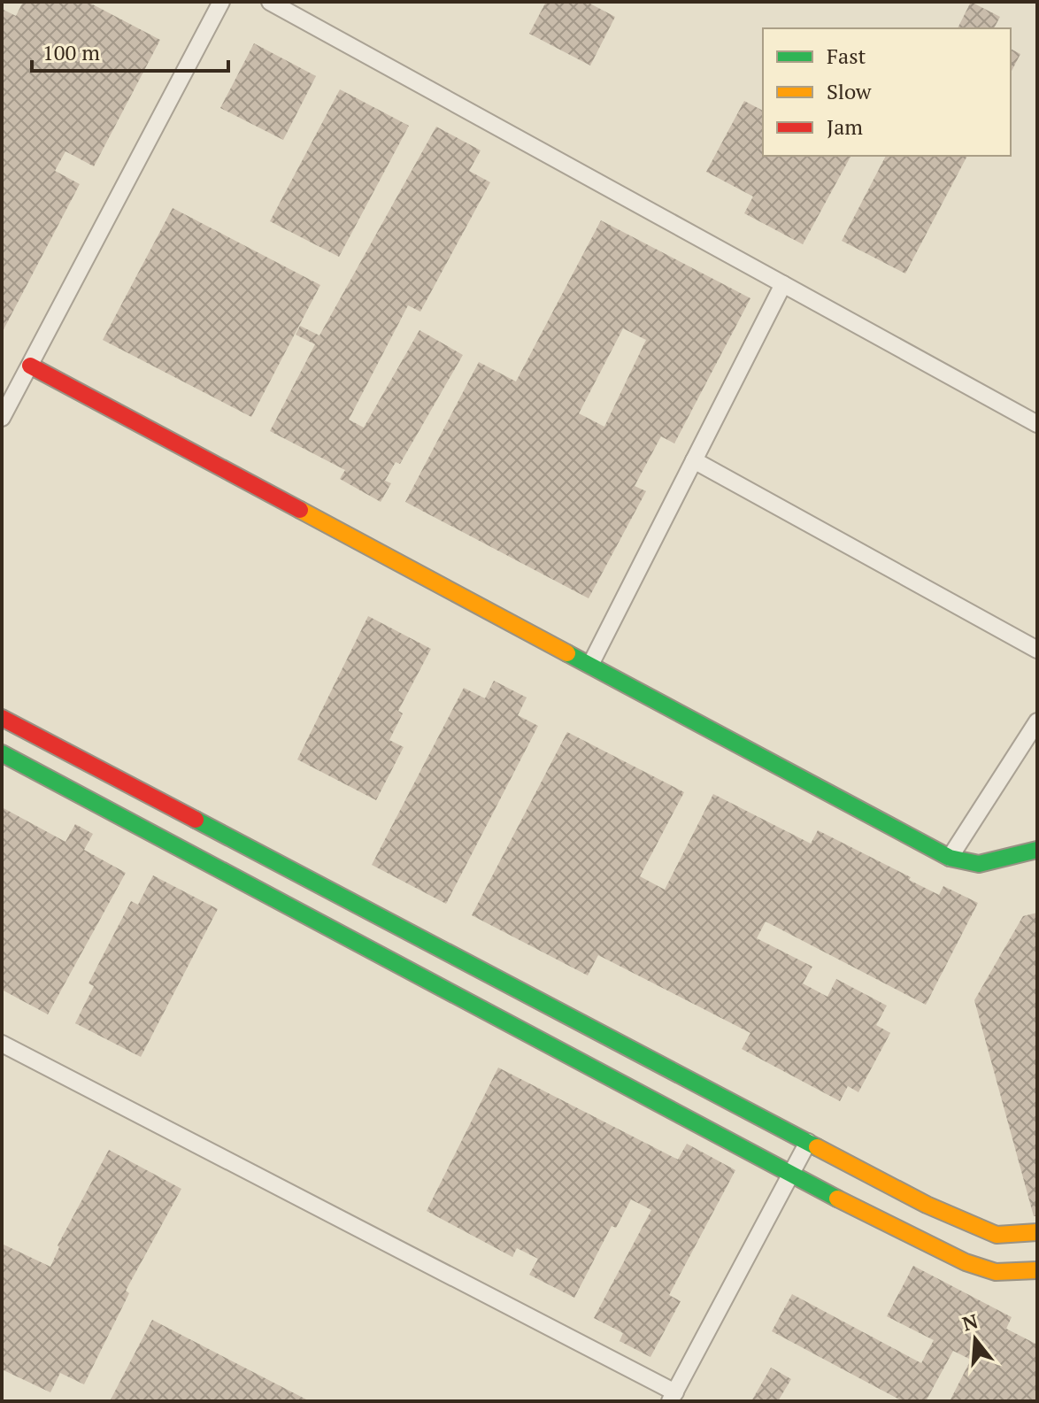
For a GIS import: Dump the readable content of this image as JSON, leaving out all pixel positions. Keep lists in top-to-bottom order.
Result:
{
  "legend": ["Fast", "Slow", "Jam"],
  "scale_bar": "100 m",
  "north": "top"
}
